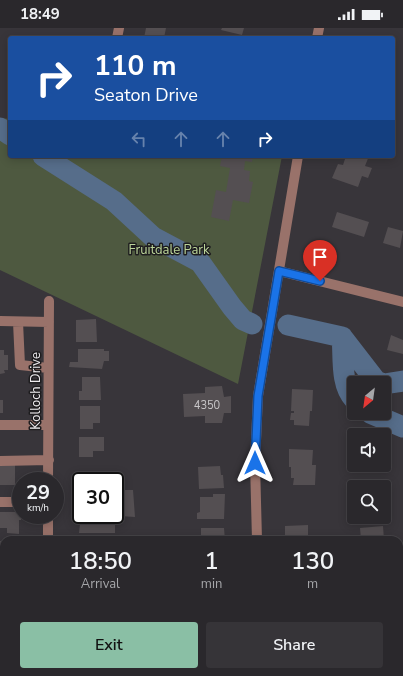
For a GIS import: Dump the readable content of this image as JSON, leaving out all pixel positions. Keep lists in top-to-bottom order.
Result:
{
  "streets": {
    "street": ["Kolloch Drive"]
  },
  "parks": ["Fruitdale Park"],
  "house_numbers": ["4350"],
  "north": "bottom left",
  "page": {
    "status": "18:49",
    "turn": ["110 m", "Seaton Drive"],
    "speed": "29 km/h",
    "limit": "30",
    "eta": [
      "18:50",
      "Arrival",
      "1",
      "min",
      "130",
      "m"
    ],
    "buttons": ["Exit", "Share"]
  }
}
